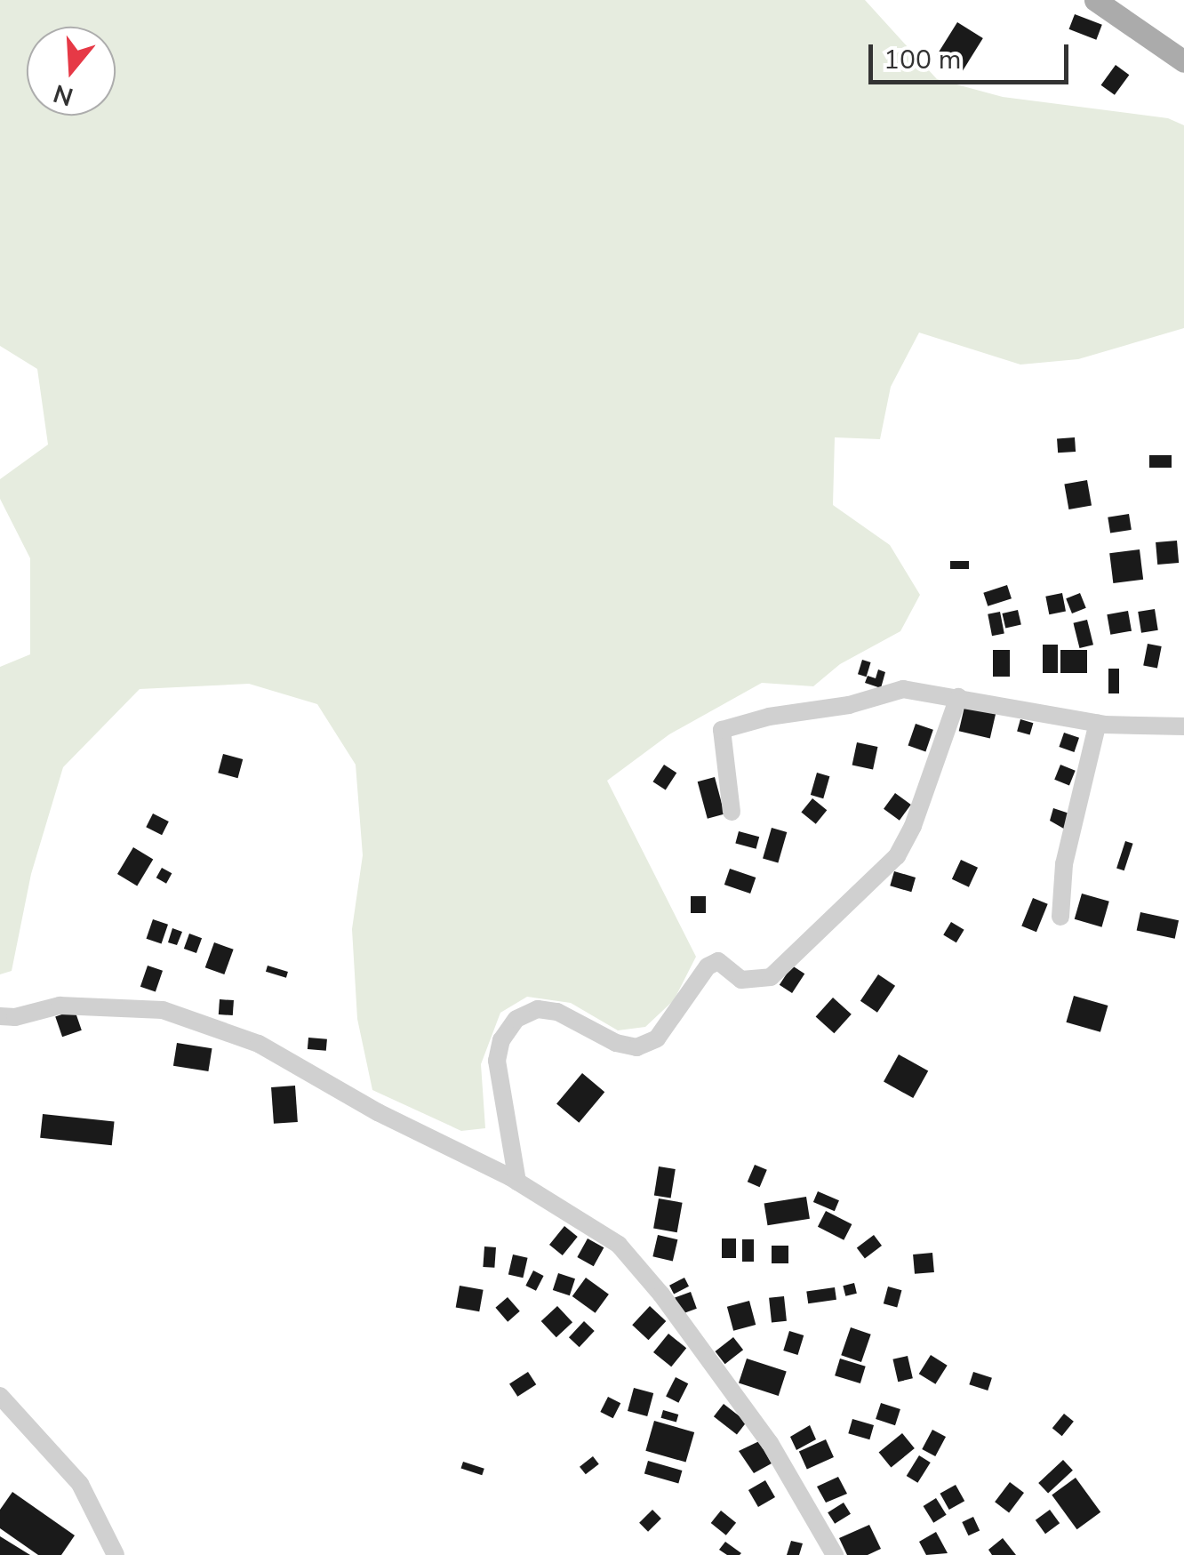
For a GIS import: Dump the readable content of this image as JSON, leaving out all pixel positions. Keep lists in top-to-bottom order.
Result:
{
  "scale_bar": "100 m",
  "north": "bottom"
}
